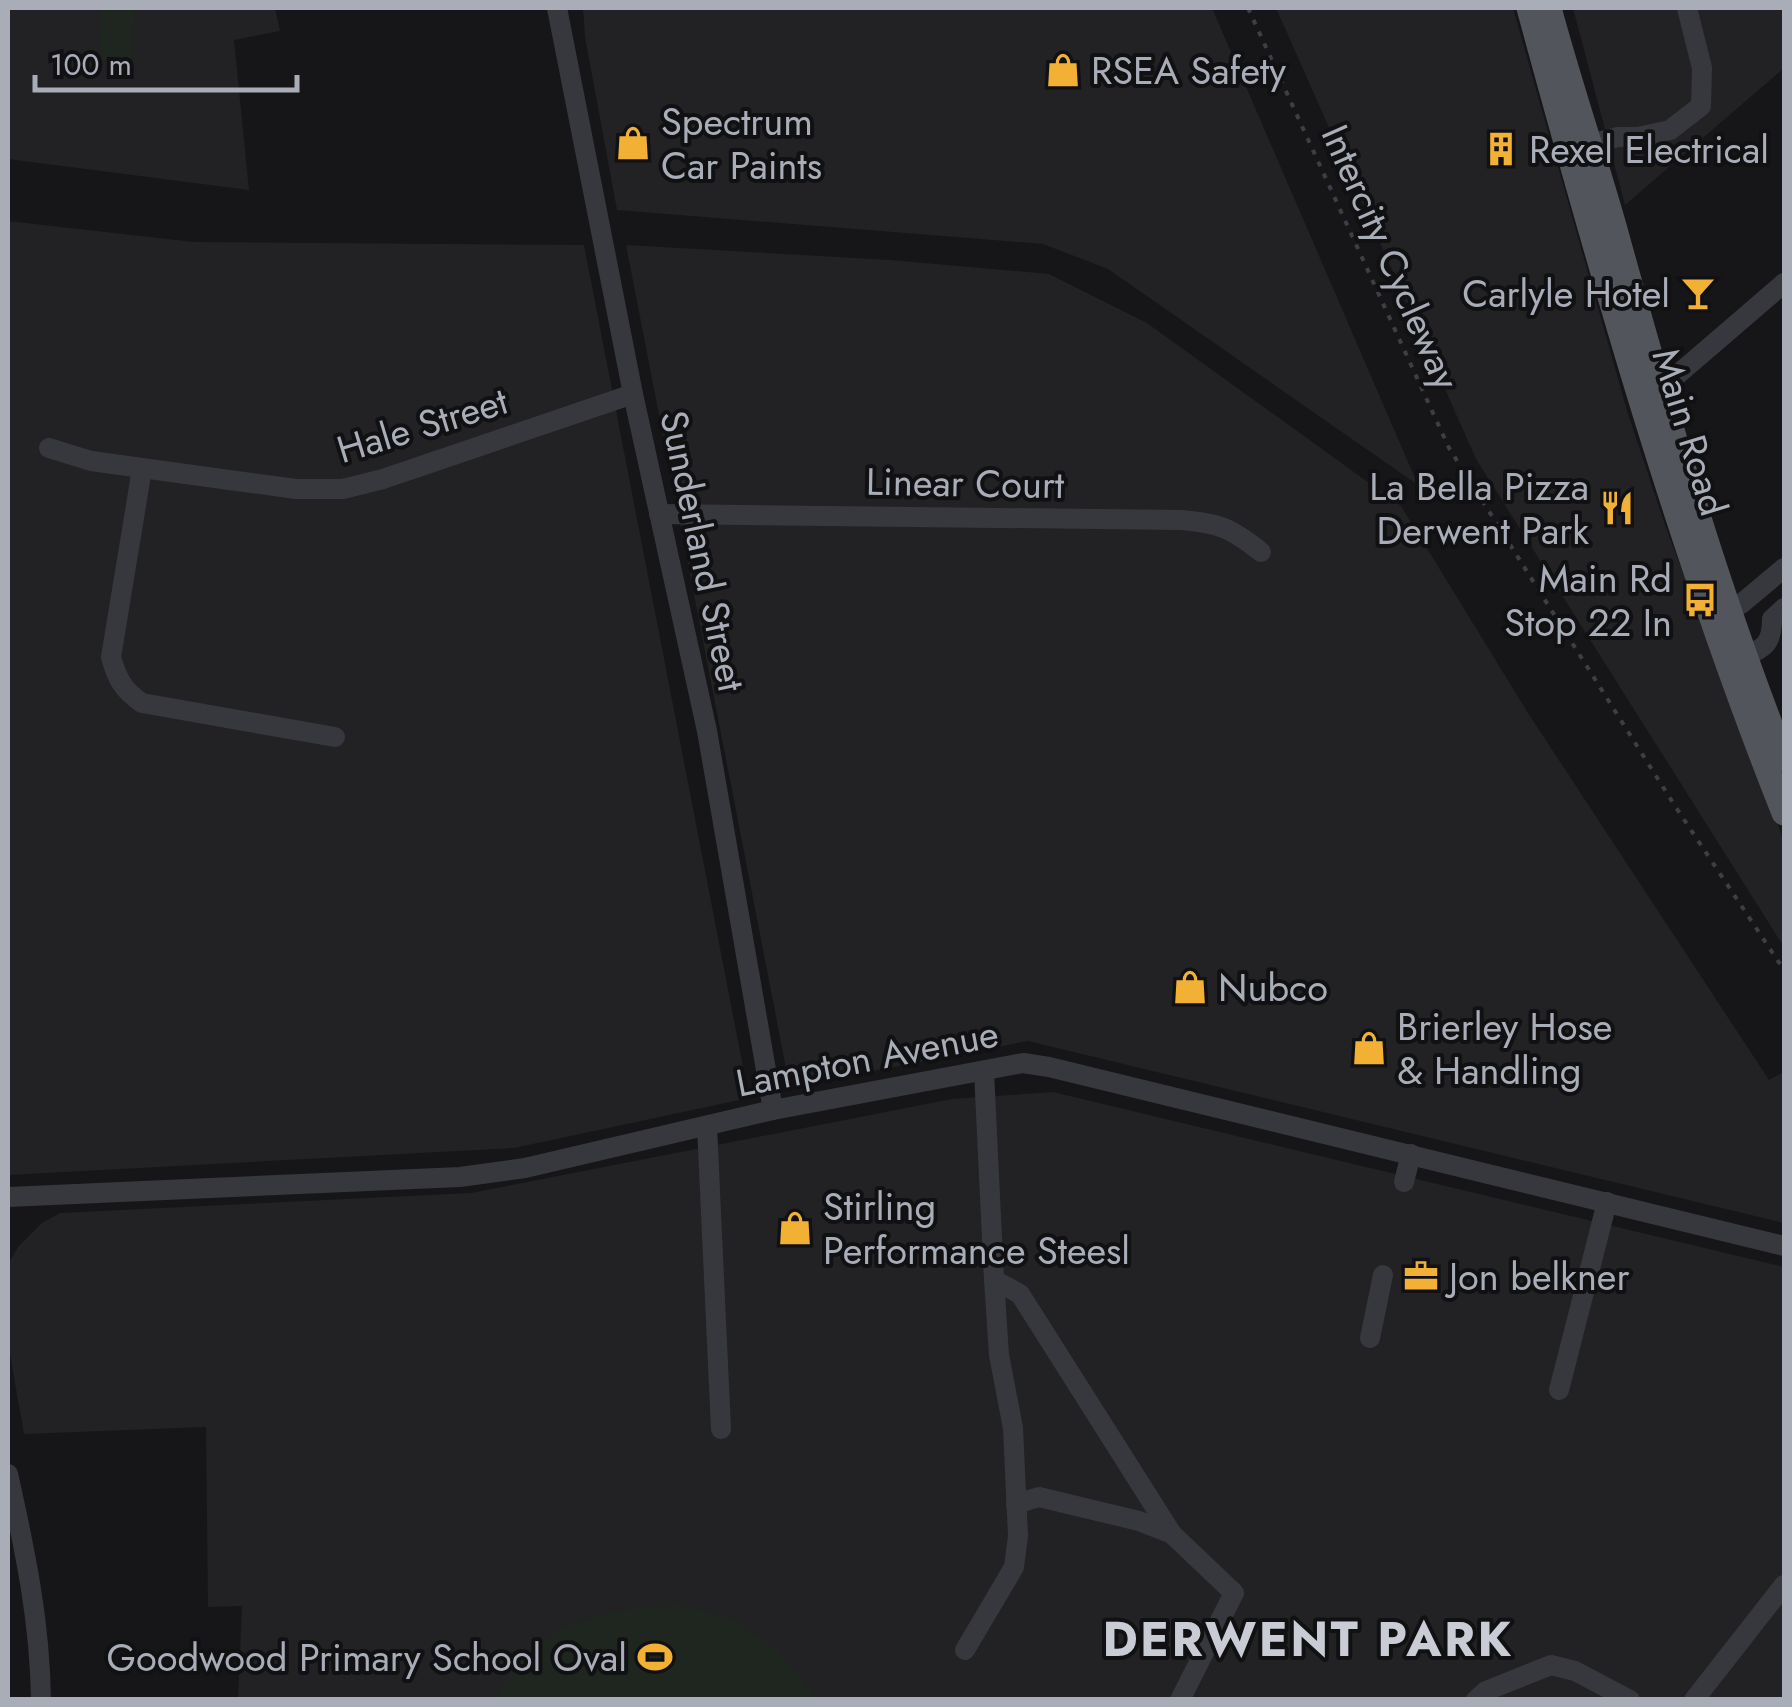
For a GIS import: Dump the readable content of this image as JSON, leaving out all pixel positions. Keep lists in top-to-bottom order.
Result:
{
  "streets": {
    "main road": ["Main Road"],
    "street": [
      "Hale Street",
      "Linear Court",
      "Sunderland Street",
      "Lampton Avenue"
    ],
    "path": ["Intercity Cycleway"]
  },
  "crossings": [
    ["Hale Street", "Sunderland Street"],
    ["Linear Court", "Sunderland Street"],
    ["Sunderland Street", "Lampton Avenue"]
  ],
  "districts": ["DERWENT PARK"],
  "places": {
    "shop": [
      "RSEA Safety",
      "Spectrum Car Paints",
      "Nubco",
      "Brierley Hose & Handling",
      "Stirling Performance Steesl"
    ],
    "building": ["Rexel Electrical"],
    "bar": ["Carlyle Hotel"],
    "restaurant": ["La Bella Pizza Derwent Park"],
    "bus stop": ["Main Rd Stop 22 In"],
    "office": ["Jon belkner"],
    "sports": ["Goodwood Primary School Oval"]
  },
  "scale_bar": "100 m"
}
